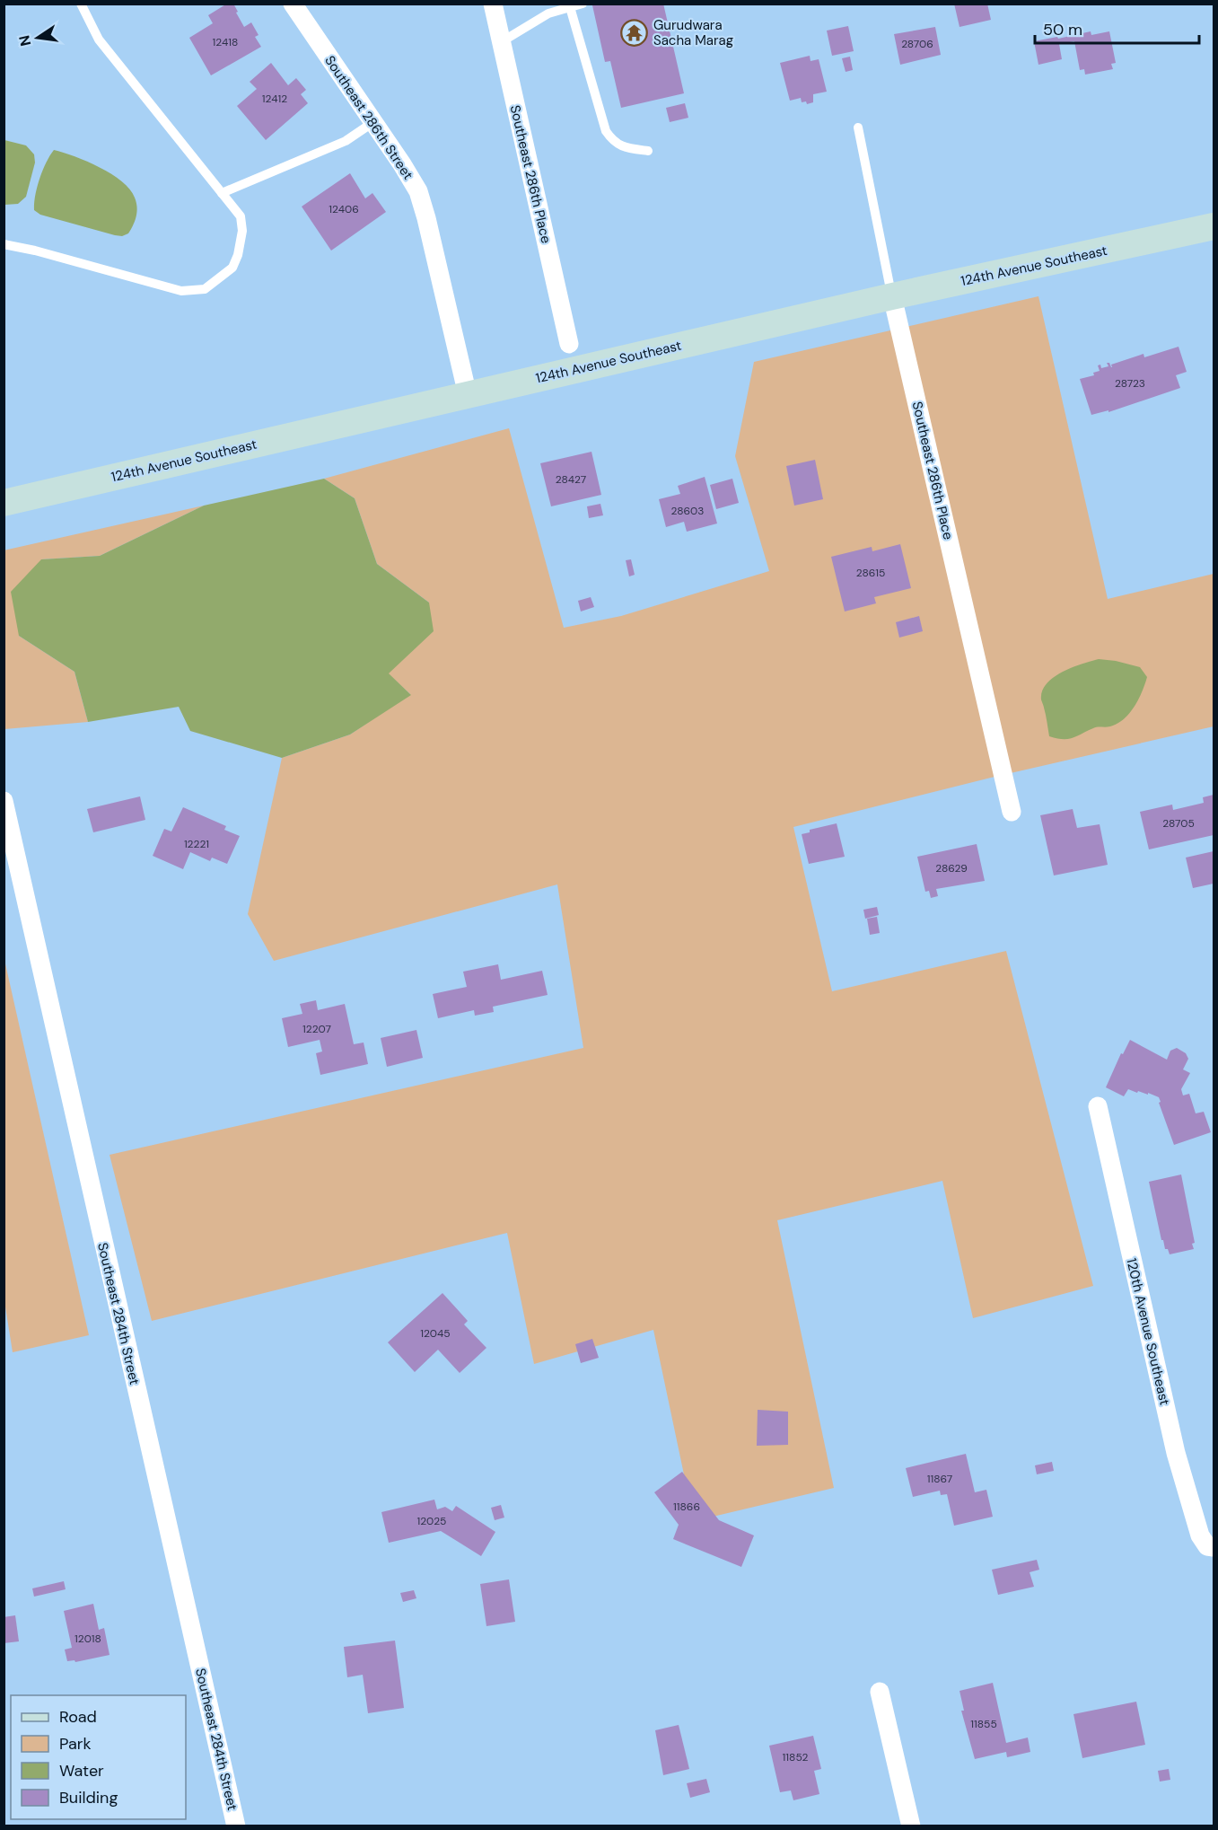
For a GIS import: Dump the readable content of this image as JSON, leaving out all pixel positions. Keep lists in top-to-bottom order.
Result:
{
  "streets": {
    "street": [
      "Southeast 286th Street",
      "Southeast 286th Place",
      "124th Avenue Southeast",
      "Southeast 284th Street",
      "120th Avenue Southeast"
    ]
  },
  "crossings": [
    ["Southeast 286th Street", "124th Avenue Southeast"],
    ["Southeast 286th Place", "124th Avenue Southeast"]
  ],
  "places": {
    "temple": ["Gurudwara Sacha Marag"]
  },
  "house_numbers": [
    "12418",
    "28706",
    "12412",
    "12406",
    "28723",
    "28427",
    "28603",
    "28615",
    "28705",
    "12221",
    "28629",
    "12207",
    "12045",
    "11867",
    "11866",
    "12025",
    "12018",
    "11855",
    "11852"
  ],
  "legend": [
    "Road",
    "Park",
    "Water",
    "Building"
  ],
  "scale_bar": "50 m",
  "north": "left"
}
